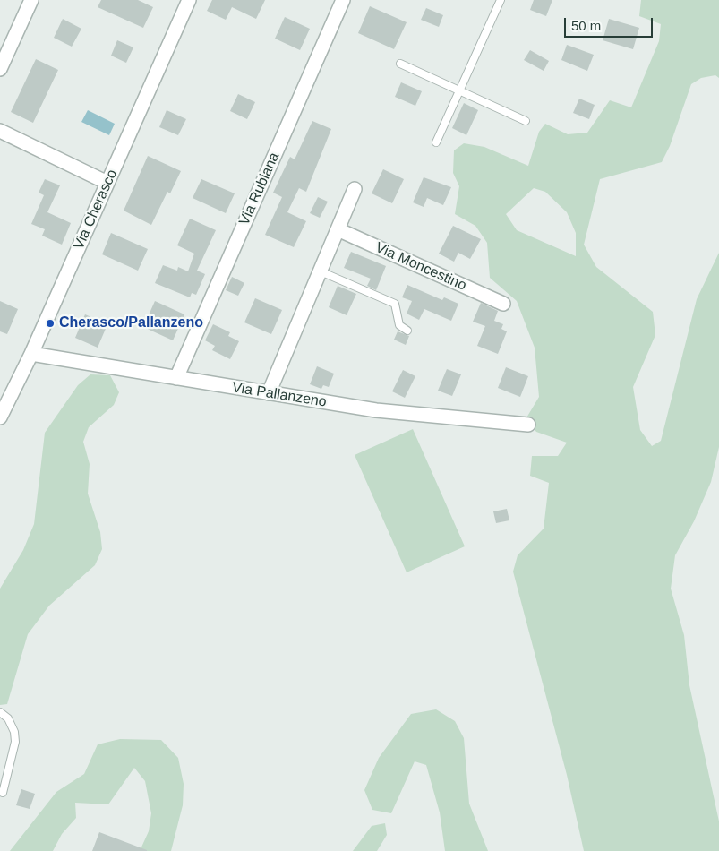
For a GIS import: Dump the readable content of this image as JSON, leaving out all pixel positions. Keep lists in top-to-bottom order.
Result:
{
  "streets": {
    "street": [
      "Via Rubiana",
      "Via Cherasco",
      "Via Moncestino",
      "Via Pallanzeno"
    ]
  },
  "crossings": [
    ["Via Rubiana", "Via Pallanzeno"],
    ["Via Cherasco", "Via Pallanzeno"]
  ],
  "places": ["Cherasco/Pallanzeno"],
  "scale_bar": "50 m"
}
